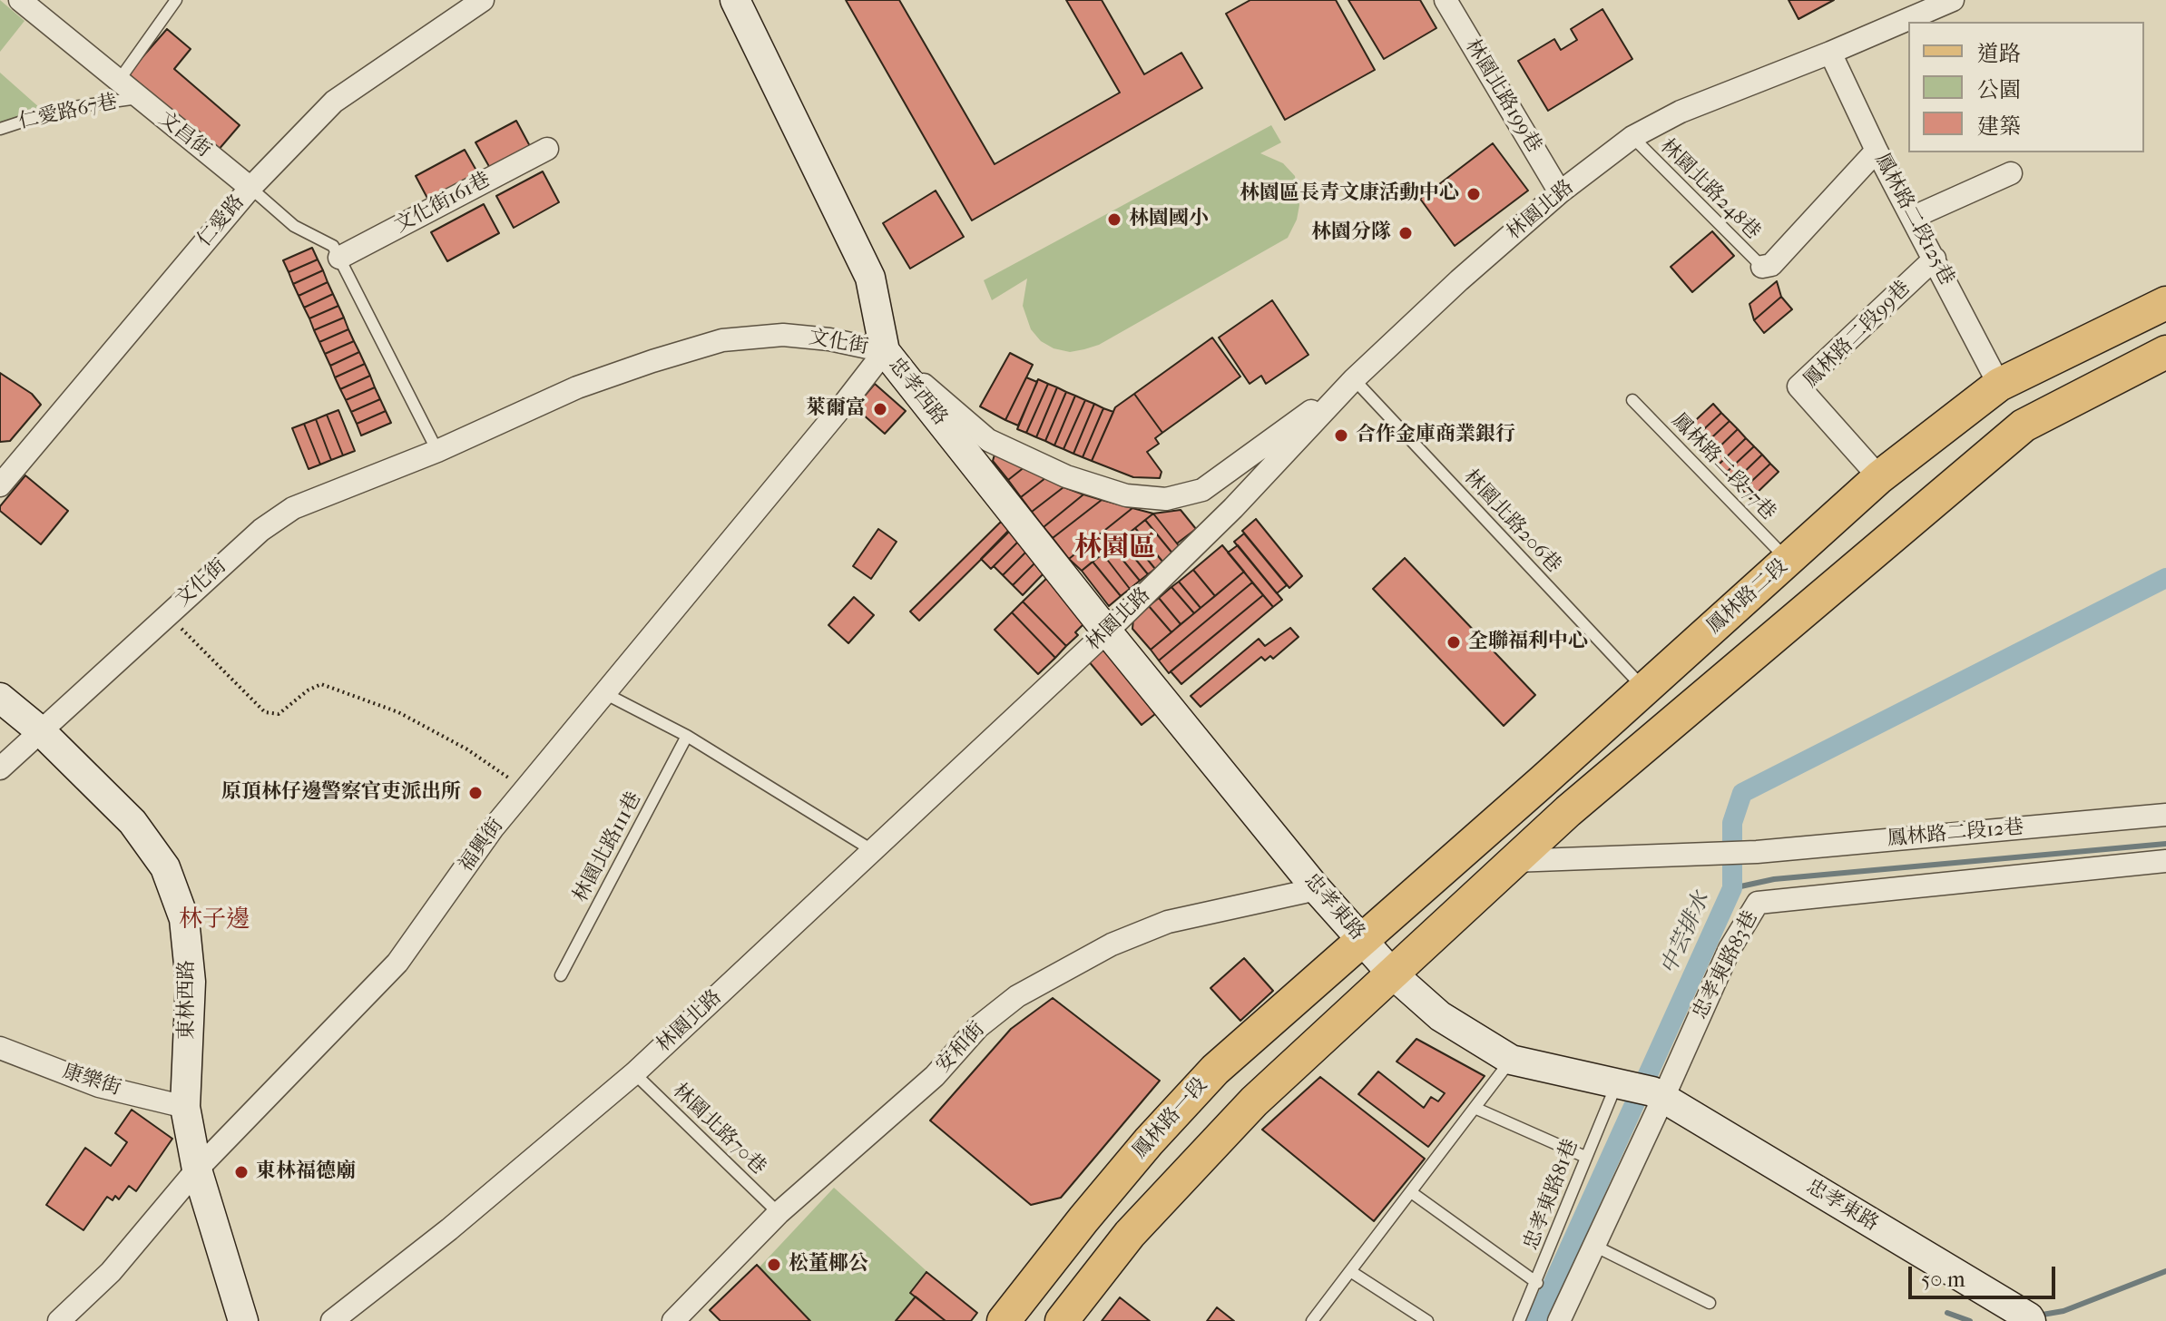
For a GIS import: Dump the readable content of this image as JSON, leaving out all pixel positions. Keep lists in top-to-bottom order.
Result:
{
  "streets": {
    "main road": ["鳳林路二段", "鳳林路一段"],
    "street": [
      "林園北路199巷",
      "仁愛路67巷",
      "文昌街",
      "文化街161巷",
      "林園北路",
      "鳳林路二段125巷",
      "仁愛路",
      "鳳林路二段99巷",
      "文化街",
      "忠孝西路",
      "鳳林路二段12巷",
      "福興街",
      "忠孝東路",
      "忠孝東路83巷",
      "東林西路",
      "安和街",
      "康樂街"
    ],
    "lane": [
      "林園北路248巷",
      "鳳林路二段77巷",
      "林園北路206巷",
      "林園北路111巷",
      "林園北路70巷",
      "忠孝東路81巷"
    ]
  },
  "crossings": [
    ["林園北路199巷", "林園北路"],
    ["仁愛路67巷", "文昌街"],
    ["文昌街", "仁愛路"],
    ["林園北路248巷", "林園北路"],
    ["林園北路", "鳳林路二段125巷"],
    ["林園北路", "文化街"],
    ["林園北路", "忠孝西路"],
    ["林園北路", "林園北路206巷"],
    ["林園北路", "忠孝東路"],
    ["林園北路", "林園北路70巷"],
    ["鳳林路二段125巷", "鳳林路二段99巷"],
    ["鳳林路二段125巷", "鳳林路二段"],
    ["鳳林路二段99巷", "鳳林路二段"],
    ["文化街", "忠孝西路"],
    ["文化街", "林園北路206巷"],
    ["文化街", "福興街"],
    ["文化街", "東林西路"],
    ["忠孝西路", "福興街"],
    ["忠孝西路", "忠孝東路"],
    ["鳳林路二段77巷", "鳳林路二段"],
    ["林園北路206巷", "鳳林路二段"],
    ["鳳林路二段", "忠孝東路"],
    ["鳳林路二段", "鳳林路一段"],
    ["福興街", "東林西路"],
    ["忠孝東路", "忠孝東路83巷"],
    ["忠孝東路", "安和街"],
    ["忠孝東路", "鳳林路一段"],
    ["忠孝東路", "忠孝東路81巷"],
    ["忠孝東路83巷", "忠孝東路81巷"],
    ["東林西路", "康樂街"],
    ["安和街", "林園北路70巷"]
  ],
  "districts": ["林園區", "林子邊"],
  "water": ["中芸排水"],
  "places": [
    "林園區長青文康活動中心",
    "林園國小",
    "林園分隊",
    "萊爾富",
    "合作金庫商業銀行",
    "全聯福利中心",
    "原頂林仔邊警察官吏派出所",
    "東林福德廟",
    "松董椰公"
  ],
  "legend": ["道路", "公園", "建築"],
  "scale_bar": "50 m"
}
